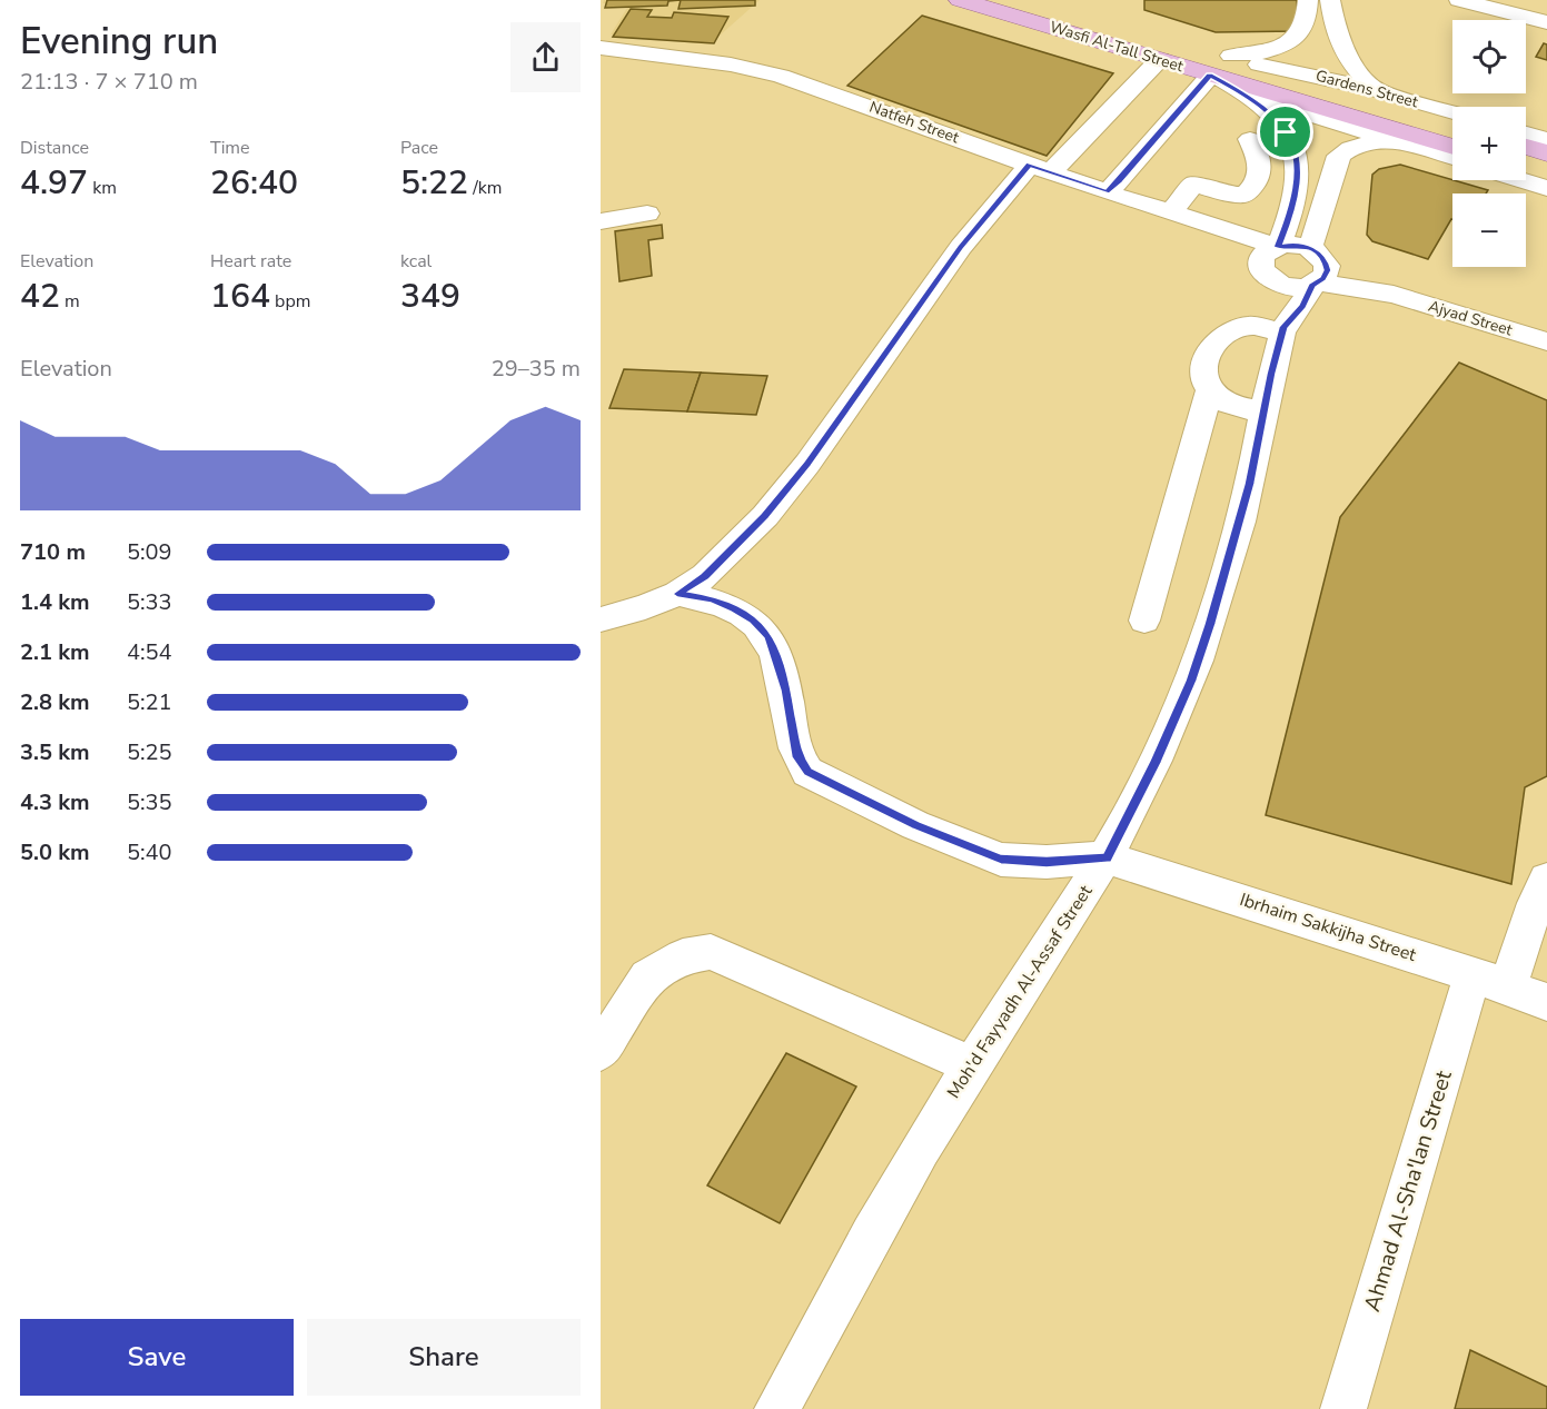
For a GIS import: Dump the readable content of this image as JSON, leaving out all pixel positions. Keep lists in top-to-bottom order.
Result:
{
  "streets": {
    "main road": ["Wasfi Al-Tall Street"],
    "street": [
      "Gardens Street",
      "Natfeh Street",
      "Ajyad Street",
      "Ibrhaim Sakkijha Street",
      "Moh'd Fayyadh Al-Assaf Street",
      "Ahmad Al-Sha'lan Street"
    ]
  },
  "crossings": [
    ["Wasfi Al-Tall Street", "Gardens Street"],
    ["Natfeh Street", "Moh'd Fayyadh Al-Assaf Street"],
    ["Ajyad Street", "Moh'd Fayyadh Al-Assaf Street"],
    ["Ibrhaim Sakkijha Street", "Moh'd Fayyadh Al-Assaf Street"],
    ["Ibrhaim Sakkijha Street", "Ahmad Al-Sha'lan Street"]
  ],
  "page": {
    "heading": ["Evening run", "21:13 · 7 × 710 m"],
    "map_buttons": ["+", "−"],
    "stats": [
      ["Distance", "4.97 km"],
      ["Time", "26:40"],
      ["Pace", "5:22 /km"],
      ["Elevation", "42 m"],
      ["Heart rate", "164 bpm"],
      ["kcal", "349"]
    ],
    "chart": ["Elevation", "29–35 m"],
    "list": [
      {
        "name": "710 m",
        "note": "5:09"
      },
      {
        "name": "1.4 km",
        "note": "5:33"
      },
      {
        "name": "2.1 km",
        "note": "4:54"
      },
      {
        "name": "2.8 km",
        "note": "5:21"
      },
      {
        "name": "3.5 km",
        "note": "5:25"
      },
      {
        "name": "4.3 km",
        "note": "5:35"
      },
      {
        "name": "5.0 km",
        "note": "5:40"
      }
    ],
    "buttons": ["Save", "Share"]
  }
}
